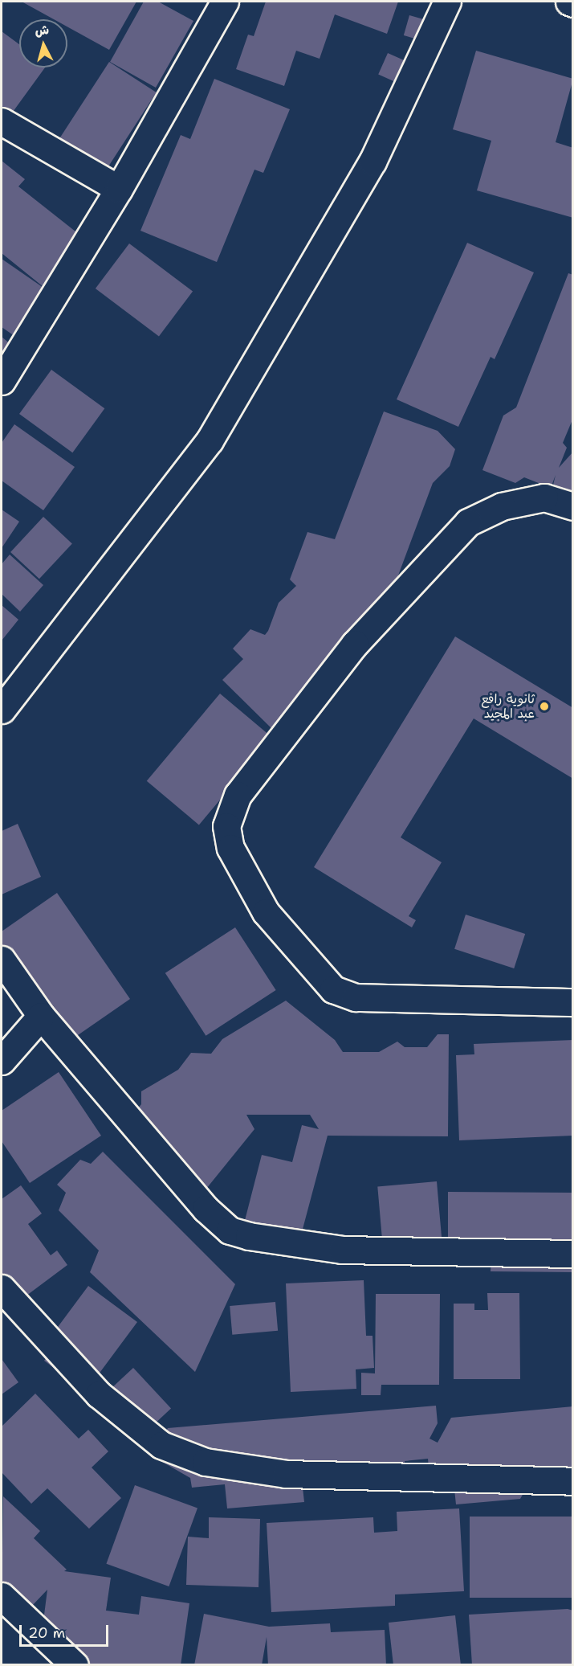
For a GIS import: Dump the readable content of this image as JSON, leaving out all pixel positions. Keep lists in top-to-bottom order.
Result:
{
  "places": ["ثانوية رافع عبد المجيد"],
  "scale_bar": "20 m",
  "north": "top"
}
